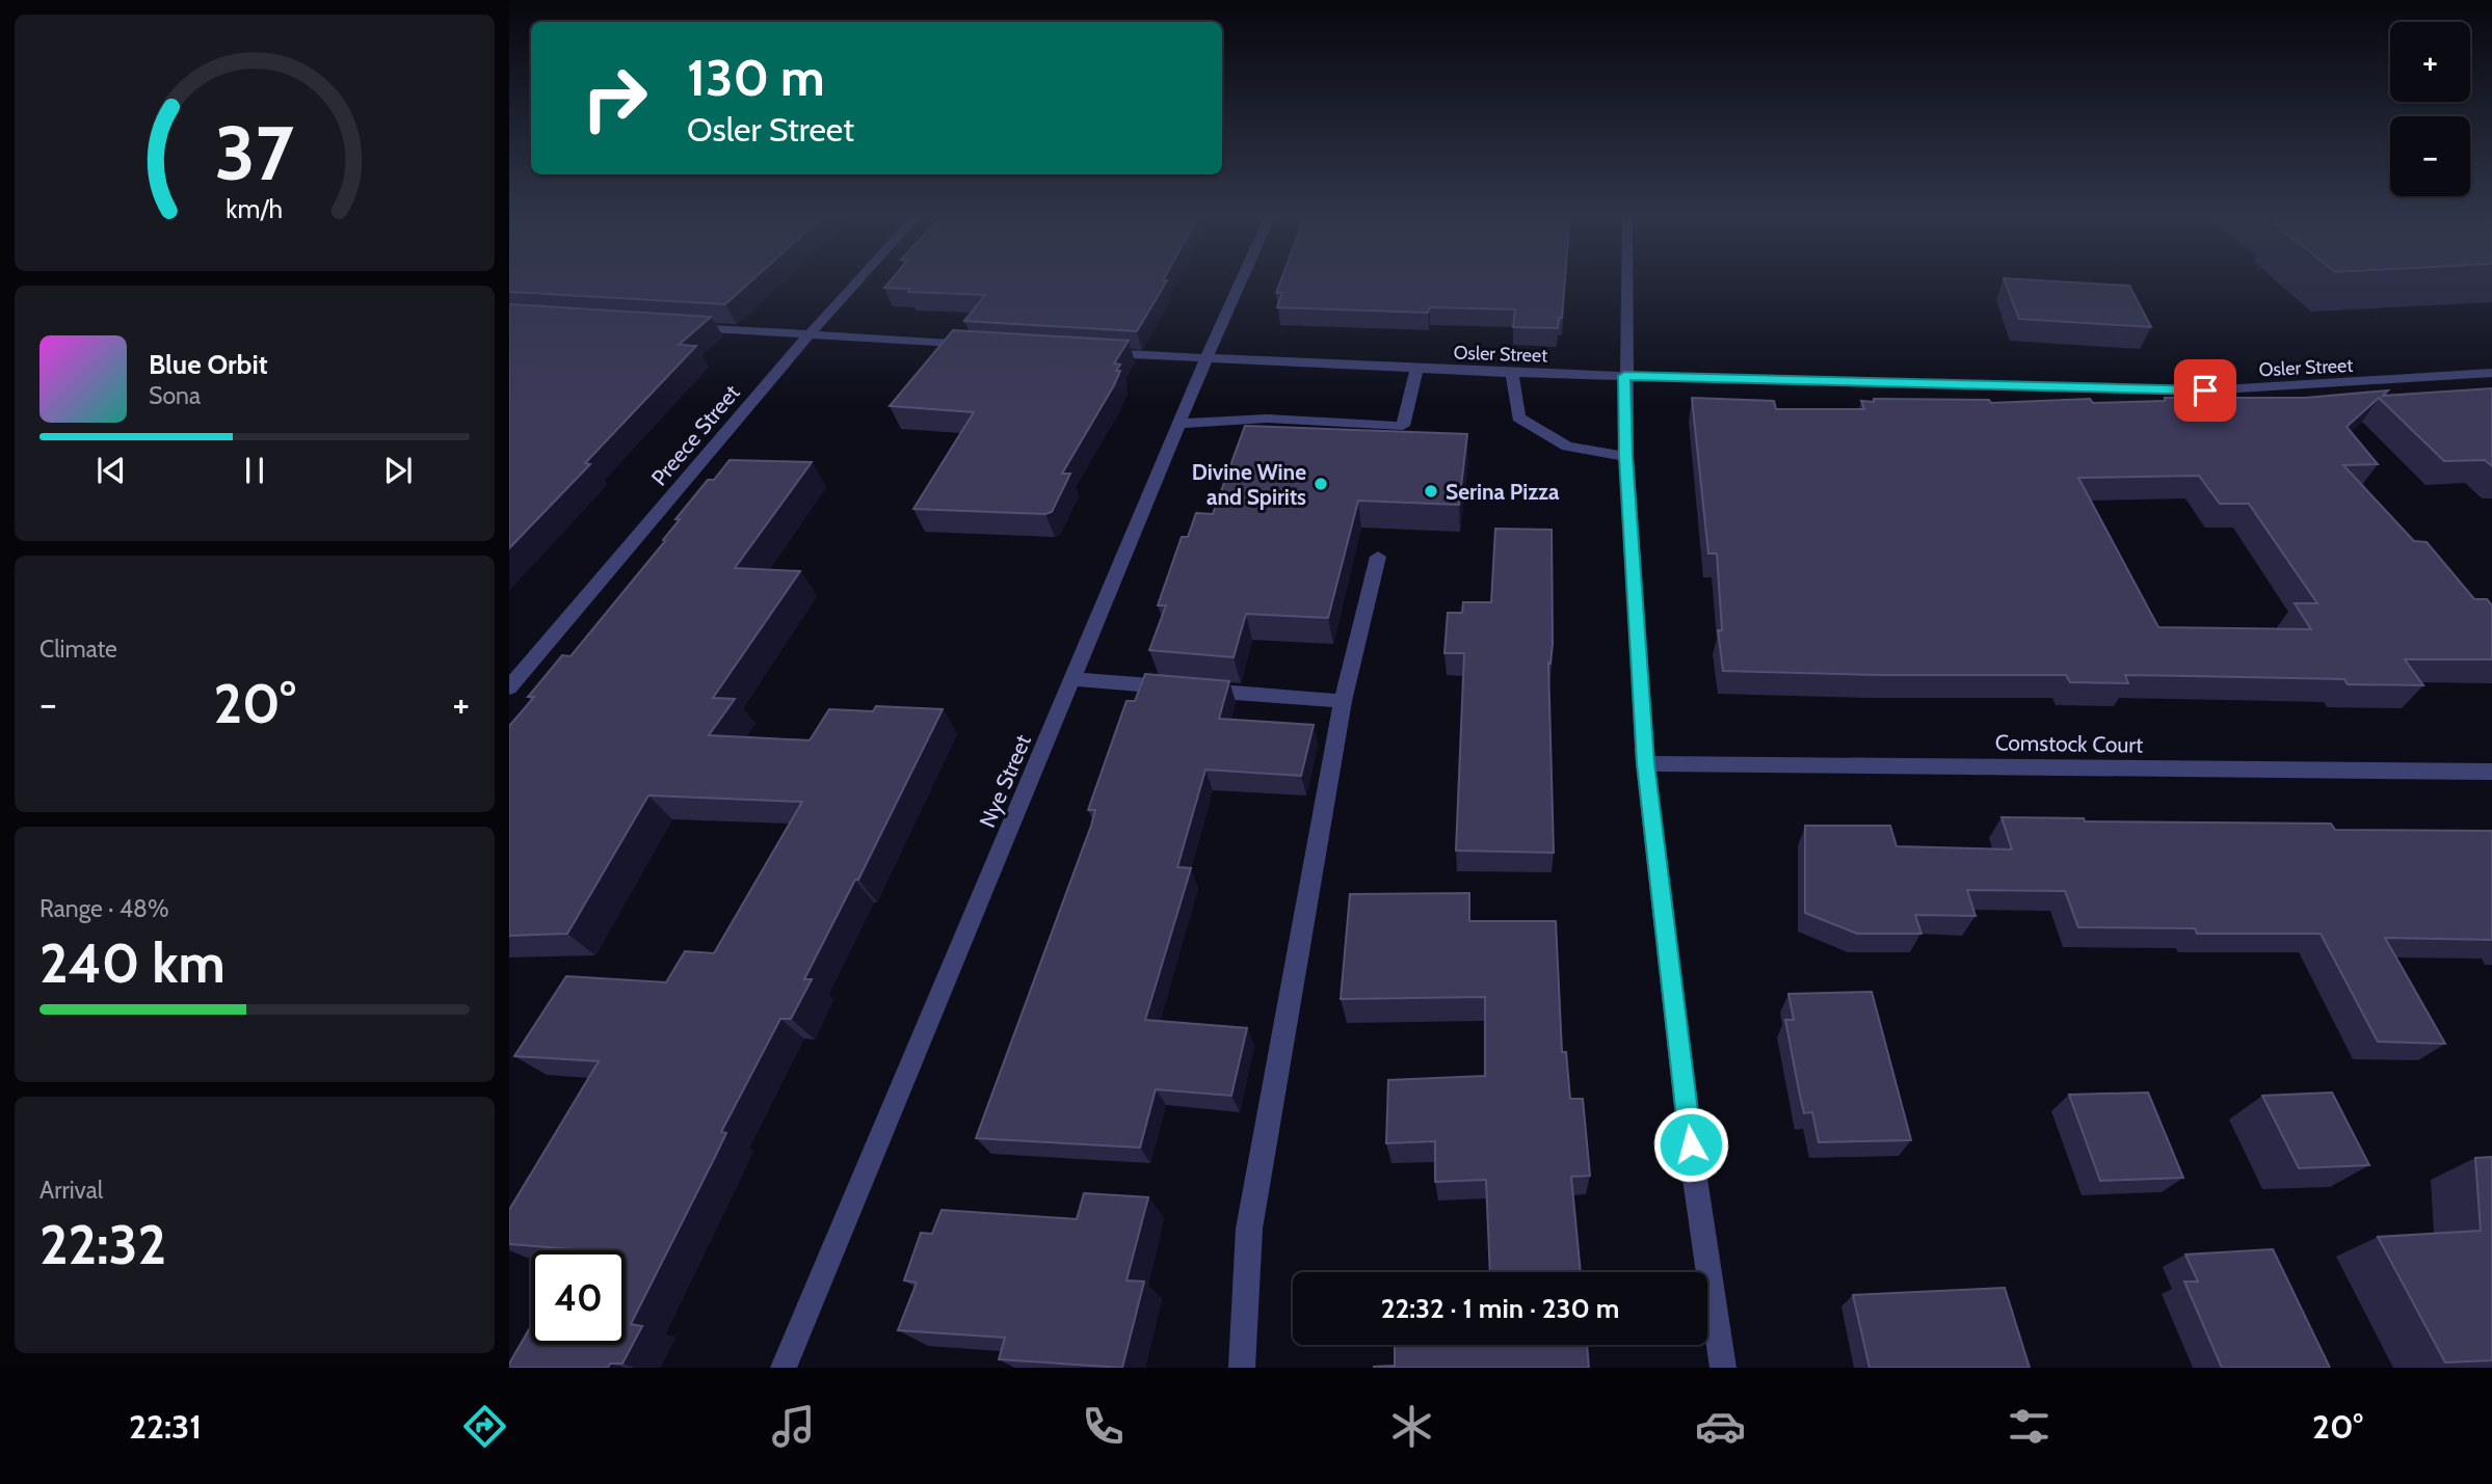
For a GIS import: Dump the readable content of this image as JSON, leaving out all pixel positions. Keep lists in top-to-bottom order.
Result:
{
  "streets": {
    "street": [
      "Osler Street",
      "Preece Street",
      "Comstock Court",
      "Nye Street"
    ]
  },
  "crossings": [
    ["Osler Street", "Nye Street"]
  ],
  "places": ["Divine Wine and Spirits", "Serina Pizza"],
  "page": {
    "map_buttons": ["+", "−"],
    "turn": ["130 m", "Osler Street"],
    "song": ["Blue Orbit", "Sona"],
    "tile": [
      "Climate",
      ["Range · 48%", "240 km"],
      ["Arrival", "22:32"]
    ],
    "heat": ["−", "20°", "+"],
    "limit": "40",
    "trip": "22:32 · 1 min · 230 m",
    "tabs": ["22:31", "20°"],
    "gauge": ["37", "km/h"]
  }
}
